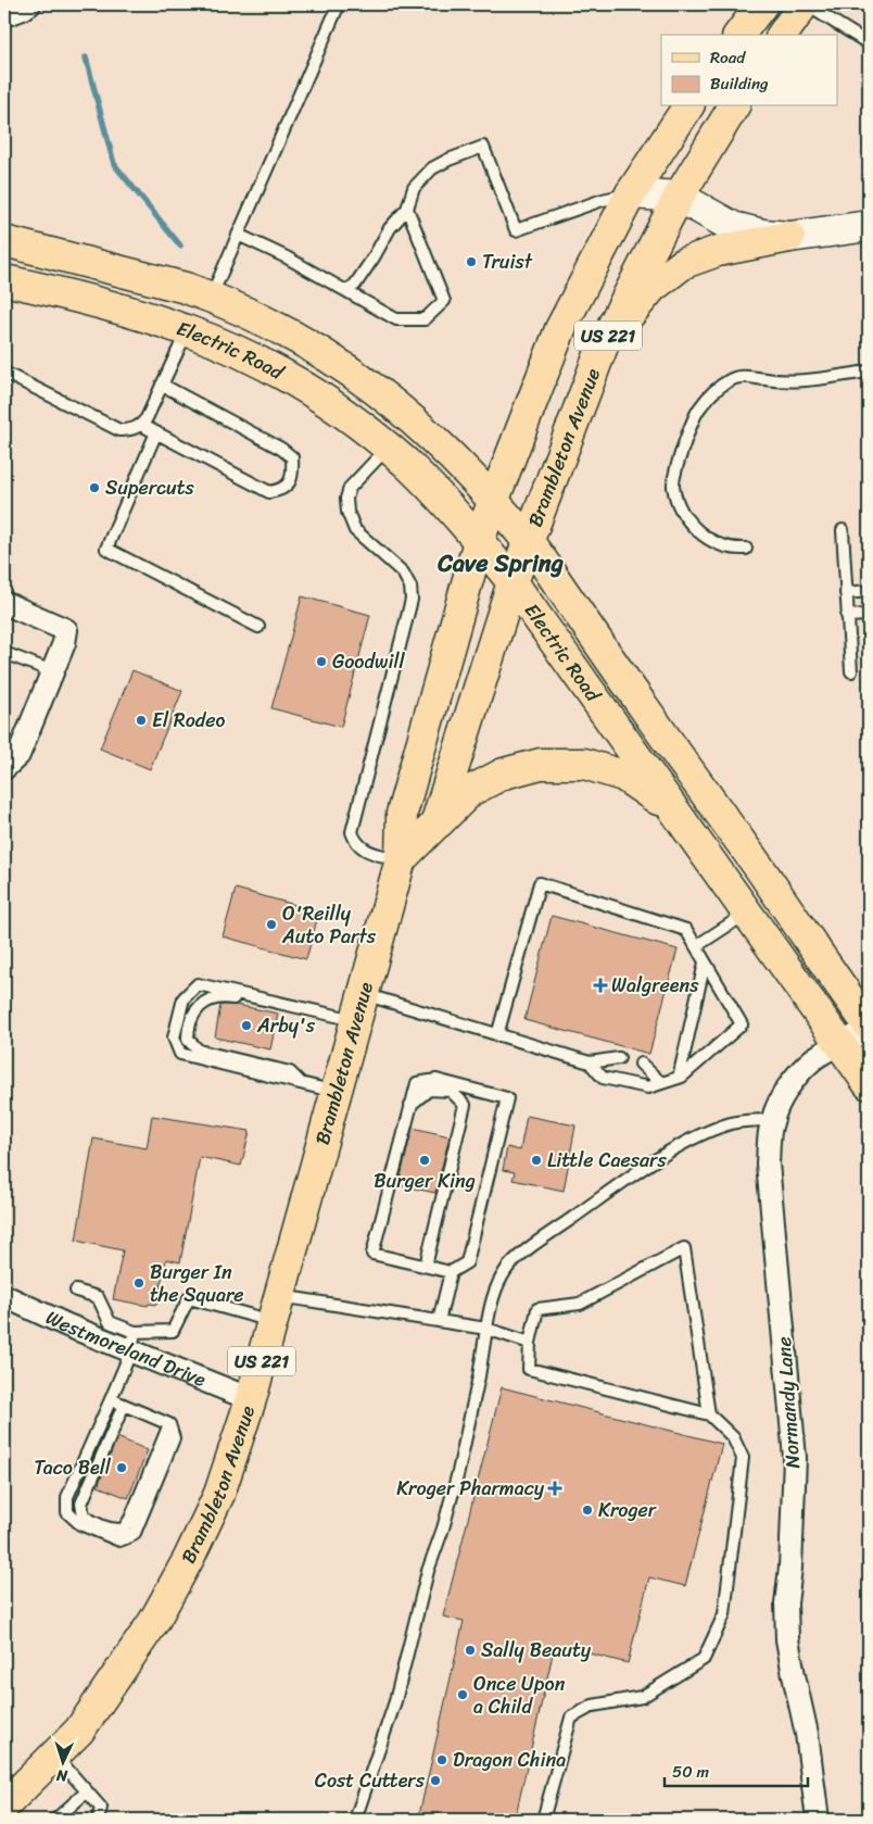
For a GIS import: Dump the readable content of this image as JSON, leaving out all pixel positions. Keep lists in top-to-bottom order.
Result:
{
  "streets": {
    "main road": ["US 221", "Electric Road", "Brambleton Avenue"],
    "street": ["Westmoreland Drive", "Normandy Lane"]
  },
  "crossings": [
    ["Electric Road", "Brambleton Avenue"],
    ["Electric Road", "Normandy Lane"],
    ["Brambleton Avenue", "Westmoreland Drive"]
  ],
  "districts": ["Cave Spring"],
  "places": {
    "other": [
      "Truist",
      "Supercuts",
      "Goodwill",
      "El Rodeo",
      "O'Reilly Auto Parts",
      "Arby's",
      "Burger King",
      "Little Caesars",
      "Burger In the Square",
      "Taco Bell",
      "Kroger",
      "Sally Beauty",
      "Once Upon a Child",
      "Dragon China",
      "Cost Cutters"
    ],
    "health": ["Walgreens", "Kroger Pharmacy"]
  },
  "legend": ["Road", "Building"],
  "scale_bar": "50 m",
  "north": "bottom"
}
